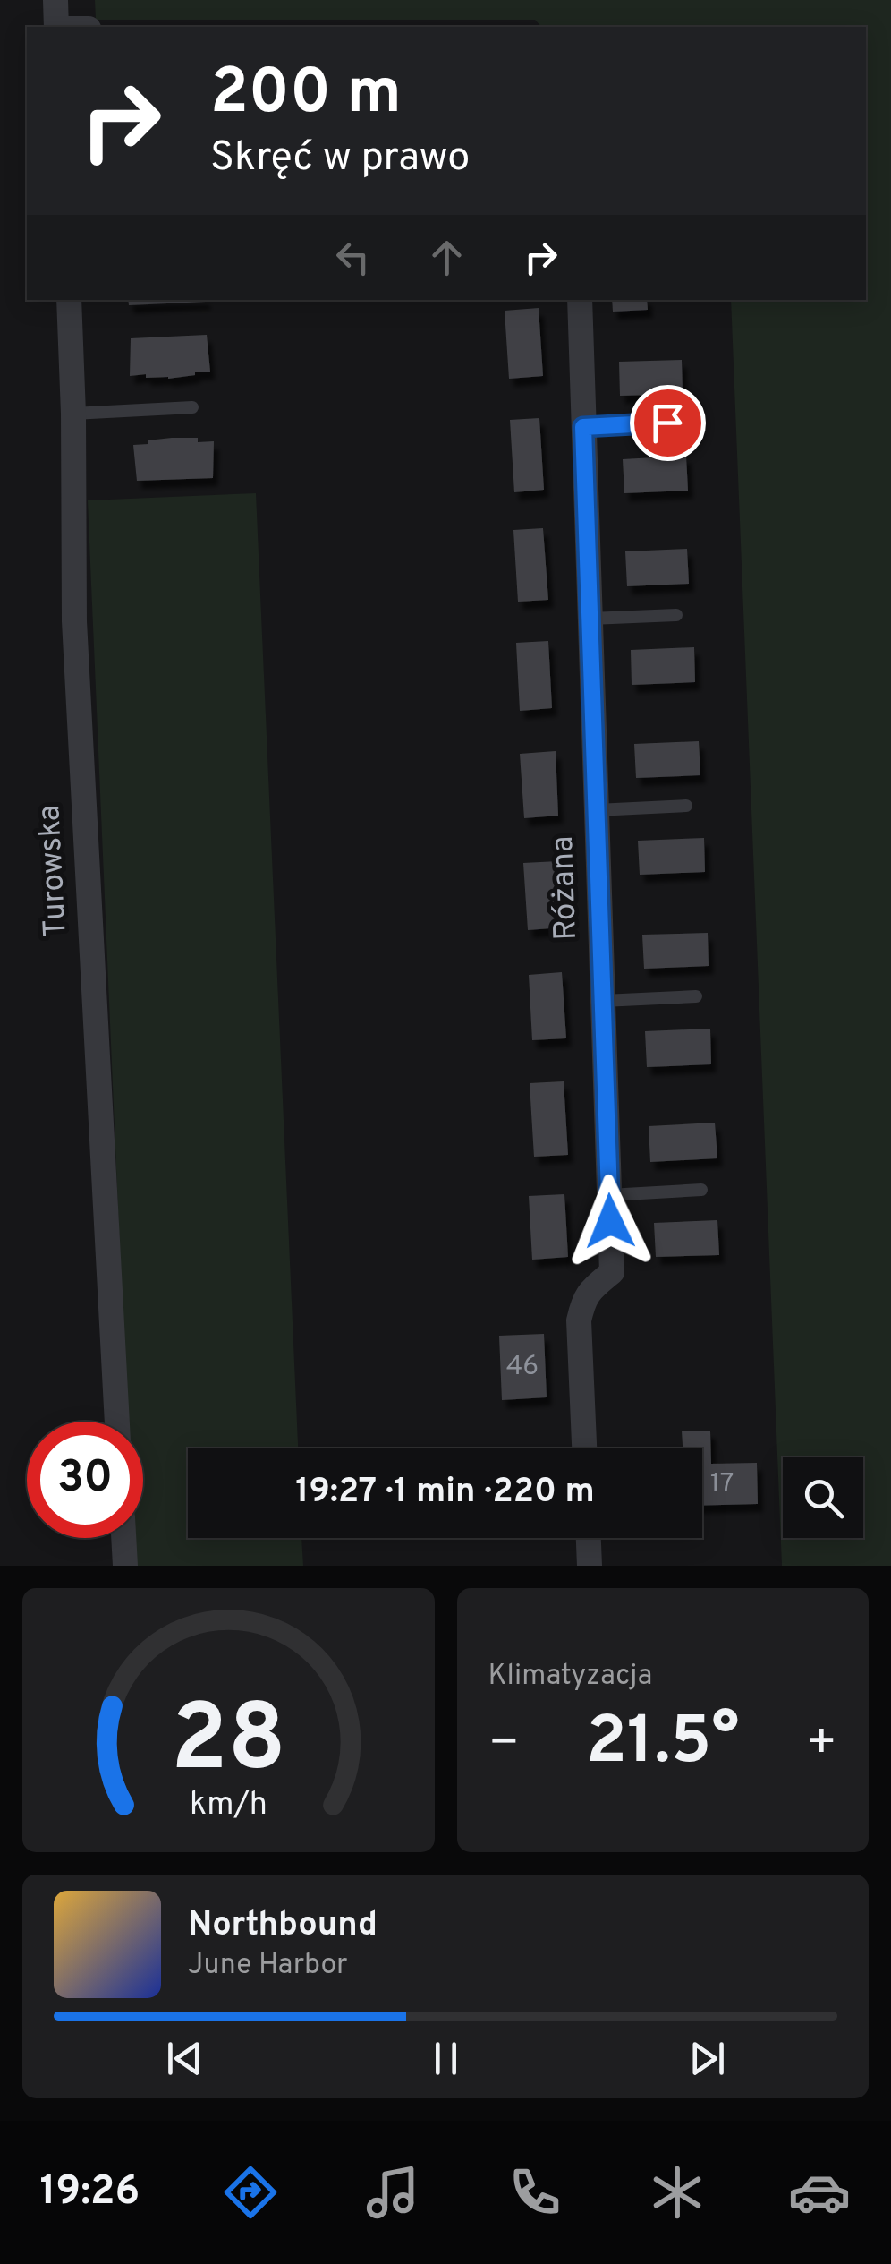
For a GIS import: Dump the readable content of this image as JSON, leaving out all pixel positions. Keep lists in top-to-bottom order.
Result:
{
  "streets": {
    "street": ["Turowska", "Różana"]
  },
  "house_numbers": ["46", "17"],
  "page": {
    "turn": ["200 m", "Skręć w prawo"],
    "limit": "30",
    "trip": "19:27 · 1 min · 220 m",
    "tile": "Klimatyzacja",
    "heat": ["−", "21.5°", "+"],
    "song": ["Northbound", "June Harbor"],
    "tabs": "19:26",
    "gauge": ["28", "km/h"]
  }
}
